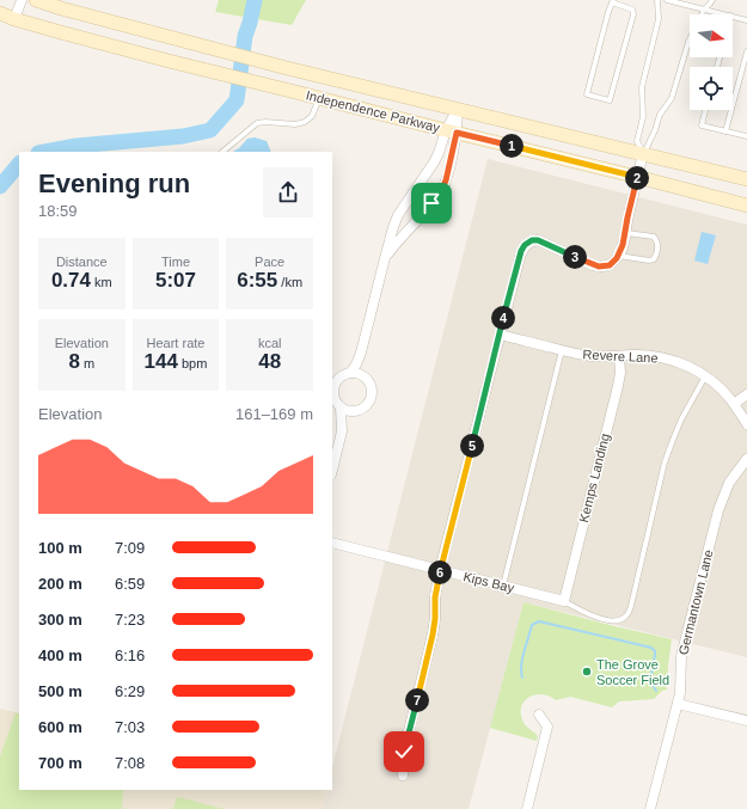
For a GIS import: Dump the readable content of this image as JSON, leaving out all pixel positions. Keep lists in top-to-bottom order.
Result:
{
  "streets": {
    "main road": ["Independence Parkway"],
    "street": [
      "Revere Lane",
      "Kemps Landing",
      "Kips Bay",
      "Germantown Lane"
    ]
  },
  "crossings": [
    ["Revere Lane", "Kemps Landing"],
    ["Kemps Landing", "Kips Bay"]
  ],
  "places": ["The Grove Soccer Field"],
  "north": "right",
  "page": {
    "pins": [
      "1",
      "2",
      "3",
      "4",
      "5",
      "6",
      "7"
    ],
    "heading": ["Evening run", "18:59"],
    "stats": [
      ["Distance", "0.74 km"],
      ["Time", "5:07"],
      ["Pace", "6:55 /km"],
      ["Elevation", "8 m"],
      ["Heart rate", "144 bpm"],
      ["kcal", "48"]
    ],
    "chart": ["Elevation", "161–169 m"],
    "list": [
      {
        "name": "100 m",
        "note": "7:09"
      },
      {
        "name": "200 m",
        "note": "6:59"
      },
      {
        "name": "300 m",
        "note": "7:23"
      },
      {
        "name": "400 m",
        "note": "6:16"
      },
      {
        "name": "500 m",
        "note": "6:29"
      },
      {
        "name": "600 m",
        "note": "7:03"
      },
      {
        "name": "700 m",
        "note": "7:08"
      }
    ]
  }
}
